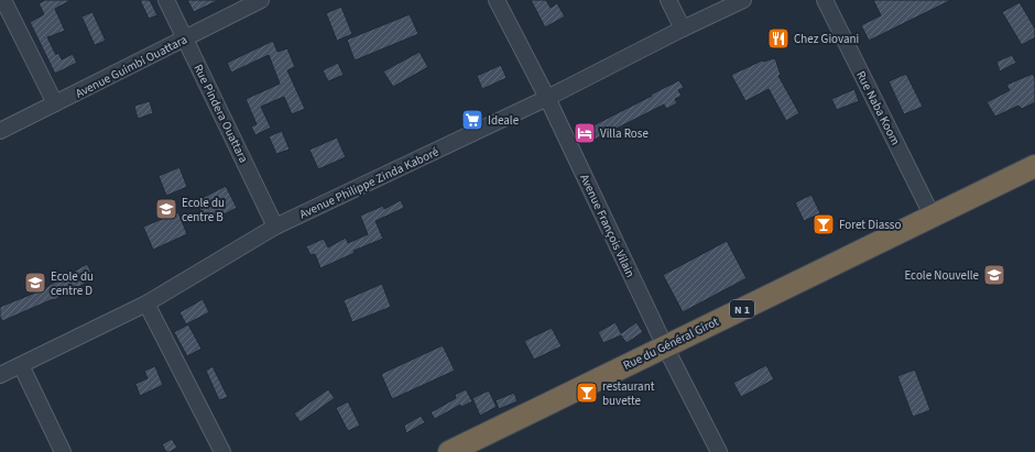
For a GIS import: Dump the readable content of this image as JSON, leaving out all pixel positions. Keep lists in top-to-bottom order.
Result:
{
  "streets": {
    "highway": ["N 1", "Rue du Général Girot"],
    "street": [
      "Avenue Guimbi Ouattara",
      "Rue Naba Koom",
      "Rue Pindera Ouattara",
      "Avenue Philippe Zinda Kaboré",
      "Avenue François Vilain"
    ]
  },
  "crossings": [
    ["Avenue Guimbi Ouattara", "Rue Pindera Ouattara"],
    ["Rue Naba Koom", "Rue du Général Girot"],
    ["Rue Pindera Ouattara", "Avenue Philippe Zinda Kaboré"],
    ["Avenue Philippe Zinda Kaboré", "Avenue François Vilain"],
    ["Avenue François Vilain", "Rue du Général Girot"]
  ],
  "places": {
    "restaurant": ["Chez Giovani"],
    "supermarket": ["Ideale"],
    "hotel": ["Villa Rose"],
    "school or university": ["Ecole du centre B", "Ecole Nouvelle", "Ecole du centre D"],
    "bar": ["Foret Diasso", "restaurant buvette"]
  }
}
